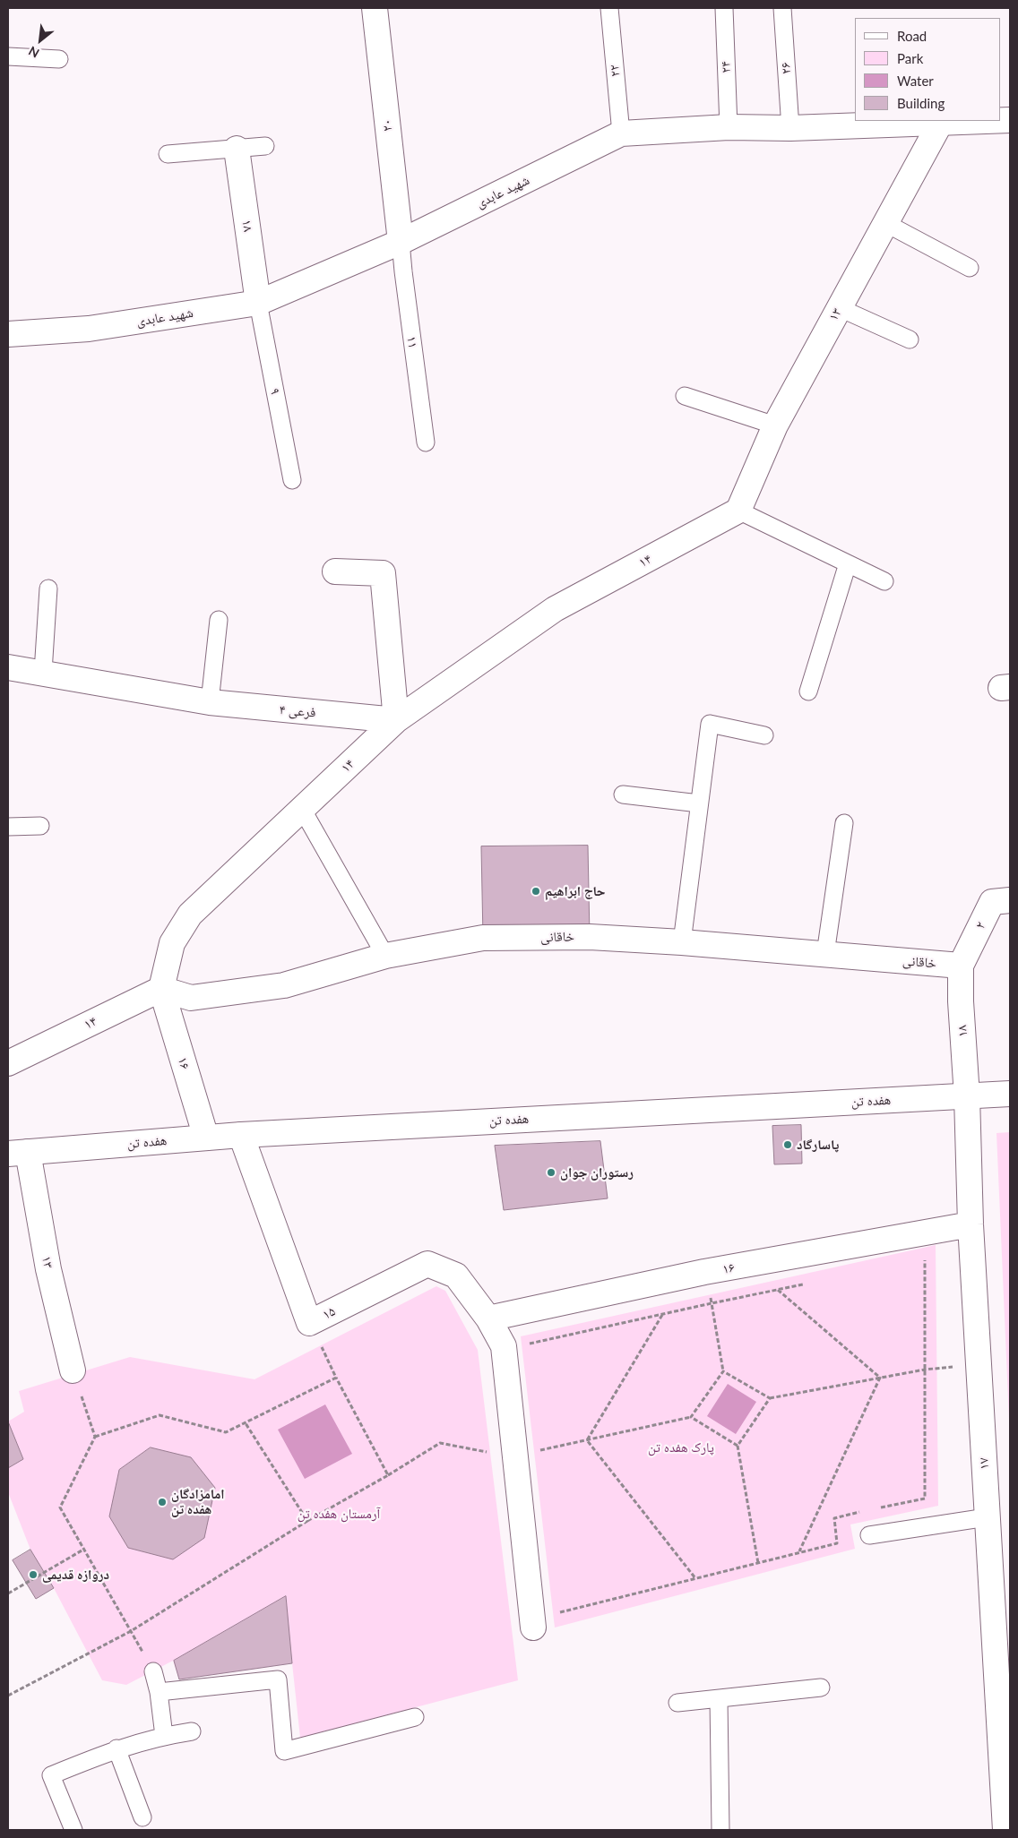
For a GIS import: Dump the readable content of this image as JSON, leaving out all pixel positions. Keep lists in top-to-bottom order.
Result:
{
  "streets": {
    "street": [
      "۲۰",
      "شهید عابدی",
      "۱۸",
      "۱۳",
      "۱۴",
      "فرعی ۴",
      "۲",
      "خاقانی",
      "۱۶",
      "هفده تن",
      "۱۵",
      "۱۷"
    ],
    "lane": [
      "۲۴",
      "۲۶",
      "۲۲",
      "۱۱",
      "۹"
    ]
  },
  "crossings": [
    ["۲۴", "شهید عابدی"],
    ["۲۶", "شهید عابدی"],
    ["۲۲", "شهید عابدی"],
    ["۲۰", "شهید عابدی"],
    ["۲۰", "۱۱"],
    ["شهید عابدی", "۱۸"],
    ["شهید عابدی", "۱۳"],
    ["شهید عابدی", "۱۱"],
    ["شهید عابدی", "۹"],
    ["۱۸", "۹"],
    ["۱۸", "۲"],
    ["۱۸", "خاقانی"],
    ["۱۸", "هفده تن"],
    ["۱۸", "۱۷"],
    ["۱۳", "۱۴"],
    ["۱۳", "هفده تن"],
    ["۱۴", "فرعی ۴"],
    ["۱۴", "خاقانی"],
    ["۱۴", "۱۶"],
    ["۲", "خاقانی"],
    ["خاقانی", "۱۶"],
    ["۱۶", "هفده تن"],
    ["۱۶", "۱۵"],
    ["۱۶", "۱۷"],
    ["هفده تن", "۱۵"],
    ["هفده تن", "۱۷"]
  ],
  "parks": ["پارک هفده تن", "آرمستان هفده تن"],
  "places": [
    "حاج ابراهیم",
    "پاسارگاد",
    "رستوران جوان",
    "امامزادگان هفده تن",
    "دروازه قدیمی"
  ],
  "legend": [
    "Road",
    "Park",
    "Water",
    "Building"
  ],
  "north": "bottom left"
}
